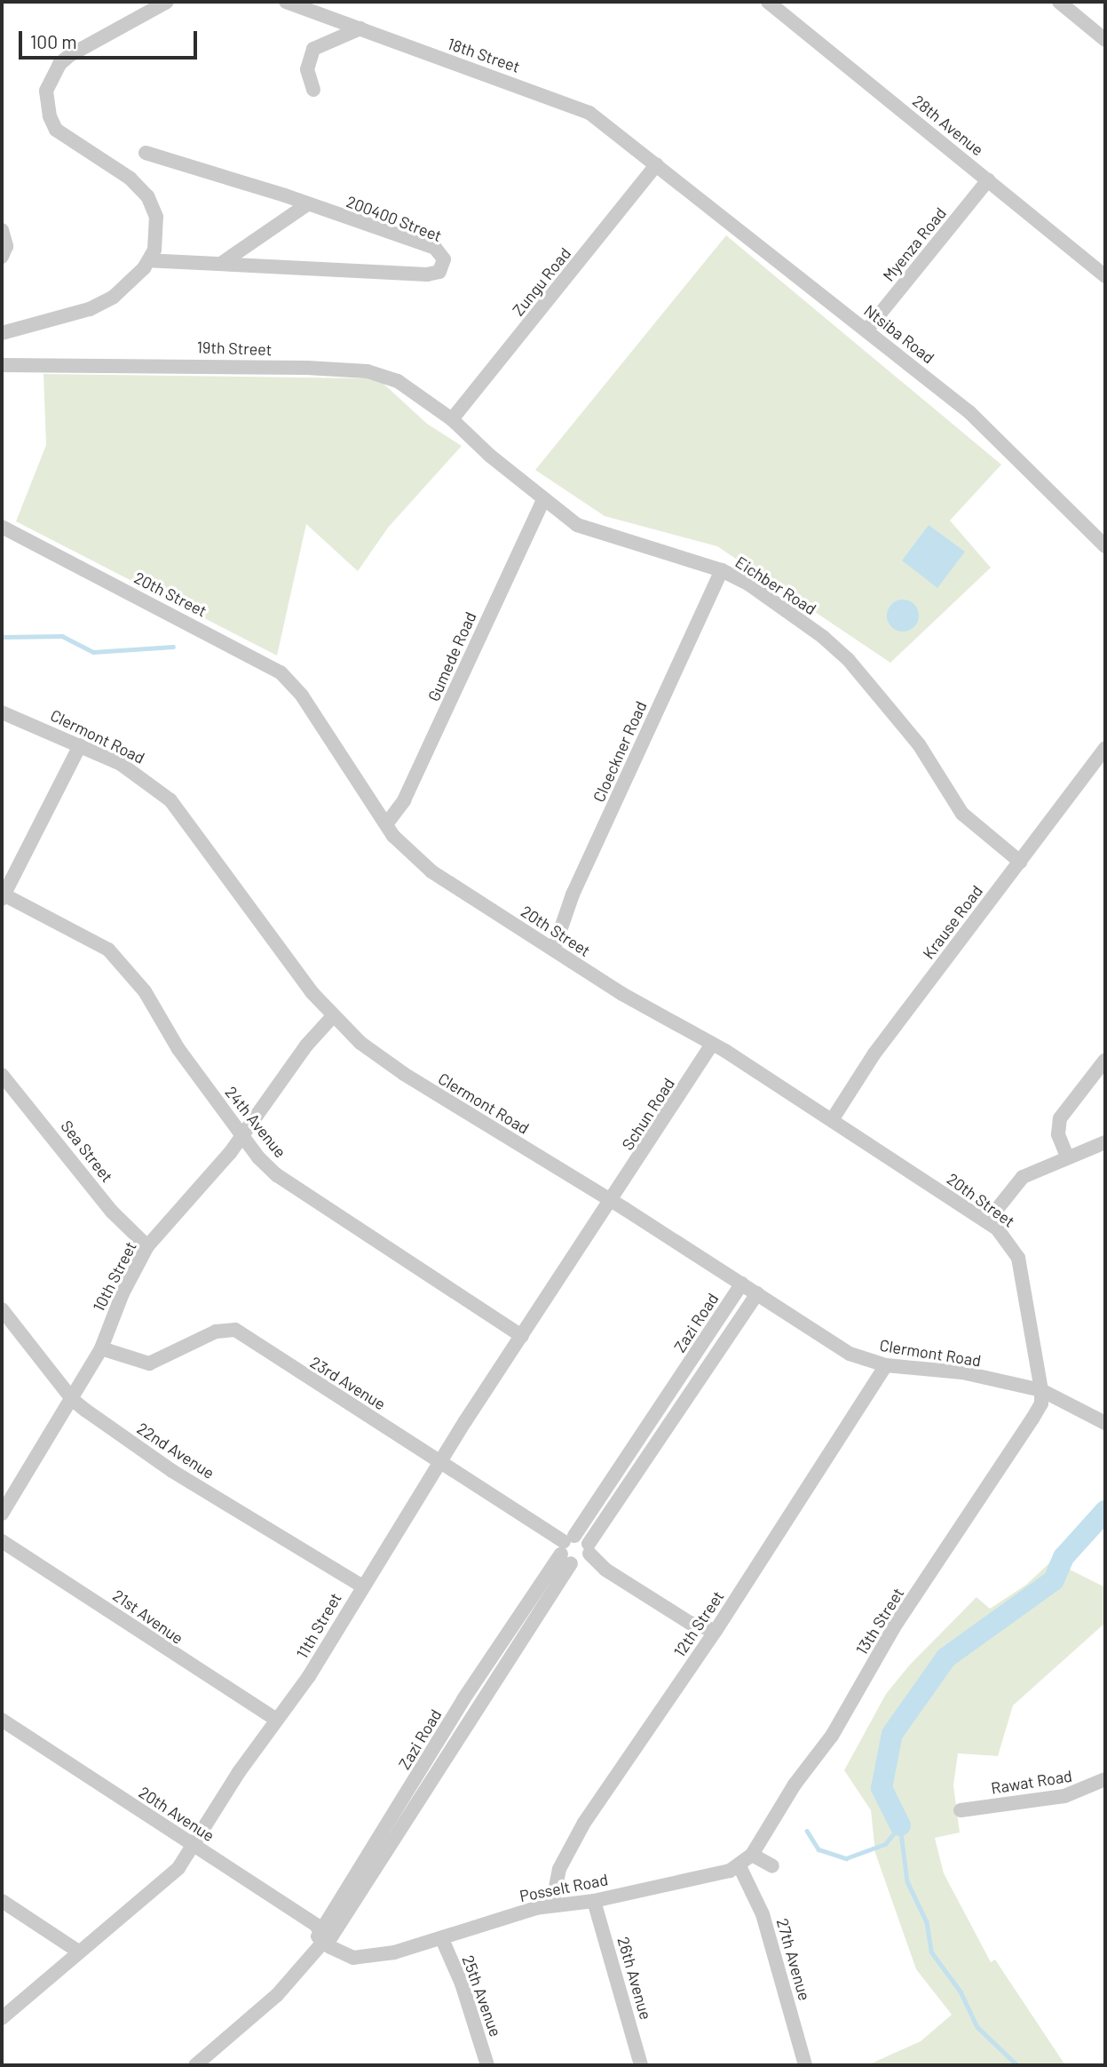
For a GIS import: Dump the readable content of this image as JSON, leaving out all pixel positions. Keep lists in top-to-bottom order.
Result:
{
  "streets": {
    "street": [
      "18th Street",
      "28th Avenue",
      "200400 Street",
      "Myenza Road",
      "Zungu Road",
      "Ntsiba Road",
      "19th Street",
      "Eichber Road",
      "20th Street",
      "Gumede Road",
      "Clermont Road",
      "Cloeckner Road",
      "Krause Road",
      "Schun Road",
      "24th Avenue",
      "Sea Street",
      "10th Street",
      "Zazi Road",
      "23rd Avenue",
      "22nd Avenue",
      "21st Avenue",
      "13th Street",
      "12th Street",
      "11th Street",
      "Rawat Road",
      "20th Avenue",
      "Posselt Road",
      "27th Avenue",
      "26th Avenue",
      "25th Avenue"
    ]
  },
  "crossings": [
    ["18th Street", "Zungu Road"],
    ["18th Street", "Ntsiba Road"],
    ["28th Avenue", "Myenza Road"],
    ["Myenza Road", "Ntsiba Road"],
    ["Zungu Road", "Ntsiba Road"],
    ["Zungu Road", "19th Street"],
    ["Zungu Road", "Eichber Road"],
    ["19th Street", "Eichber Road"],
    ["Eichber Road", "Gumede Road"],
    ["Eichber Road", "Cloeckner Road"],
    ["Eichber Road", "Krause Road"],
    ["20th Street", "Gumede Road"],
    ["20th Street", "Clermont Road"],
    ["20th Street", "Cloeckner Road"],
    ["20th Street", "Krause Road"],
    ["20th Street", "Schun Road"],
    ["20th Street", "13th Street"],
    ["Clermont Road", "Schun Road"],
    ["Clermont Road", "10th Street"],
    ["Clermont Road", "Zazi Road"],
    ["Clermont Road", "13th Street"],
    ["Clermont Road", "12th Street"],
    ["Clermont Road", "11th Street"],
    ["Schun Road", "11th Street"],
    ["24th Avenue", "10th Street"],
    ["24th Avenue", "11th Street"],
    ["Sea Street", "10th Street"],
    ["10th Street", "23rd Avenue"],
    ["10th Street", "22nd Avenue"],
    ["Zazi Road", "23rd Avenue"],
    ["Zazi Road", "20th Avenue"],
    ["Zazi Road", "Posselt Road"],
    ["23rd Avenue", "12th Street"],
    ["23rd Avenue", "11th Street"],
    ["22nd Avenue", "11th Street"],
    ["21st Avenue", "11th Street"],
    ["13th Street", "Posselt Road"],
    ["13th Street", "27th Avenue"],
    ["12th Street", "Posselt Road"],
    ["11th Street", "20th Avenue"],
    ["20th Avenue", "Posselt Road"],
    ["Posselt Road", "27th Avenue"],
    ["Posselt Road", "26th Avenue"],
    ["Posselt Road", "25th Avenue"]
  ],
  "scale_bar": "100 m"
}
